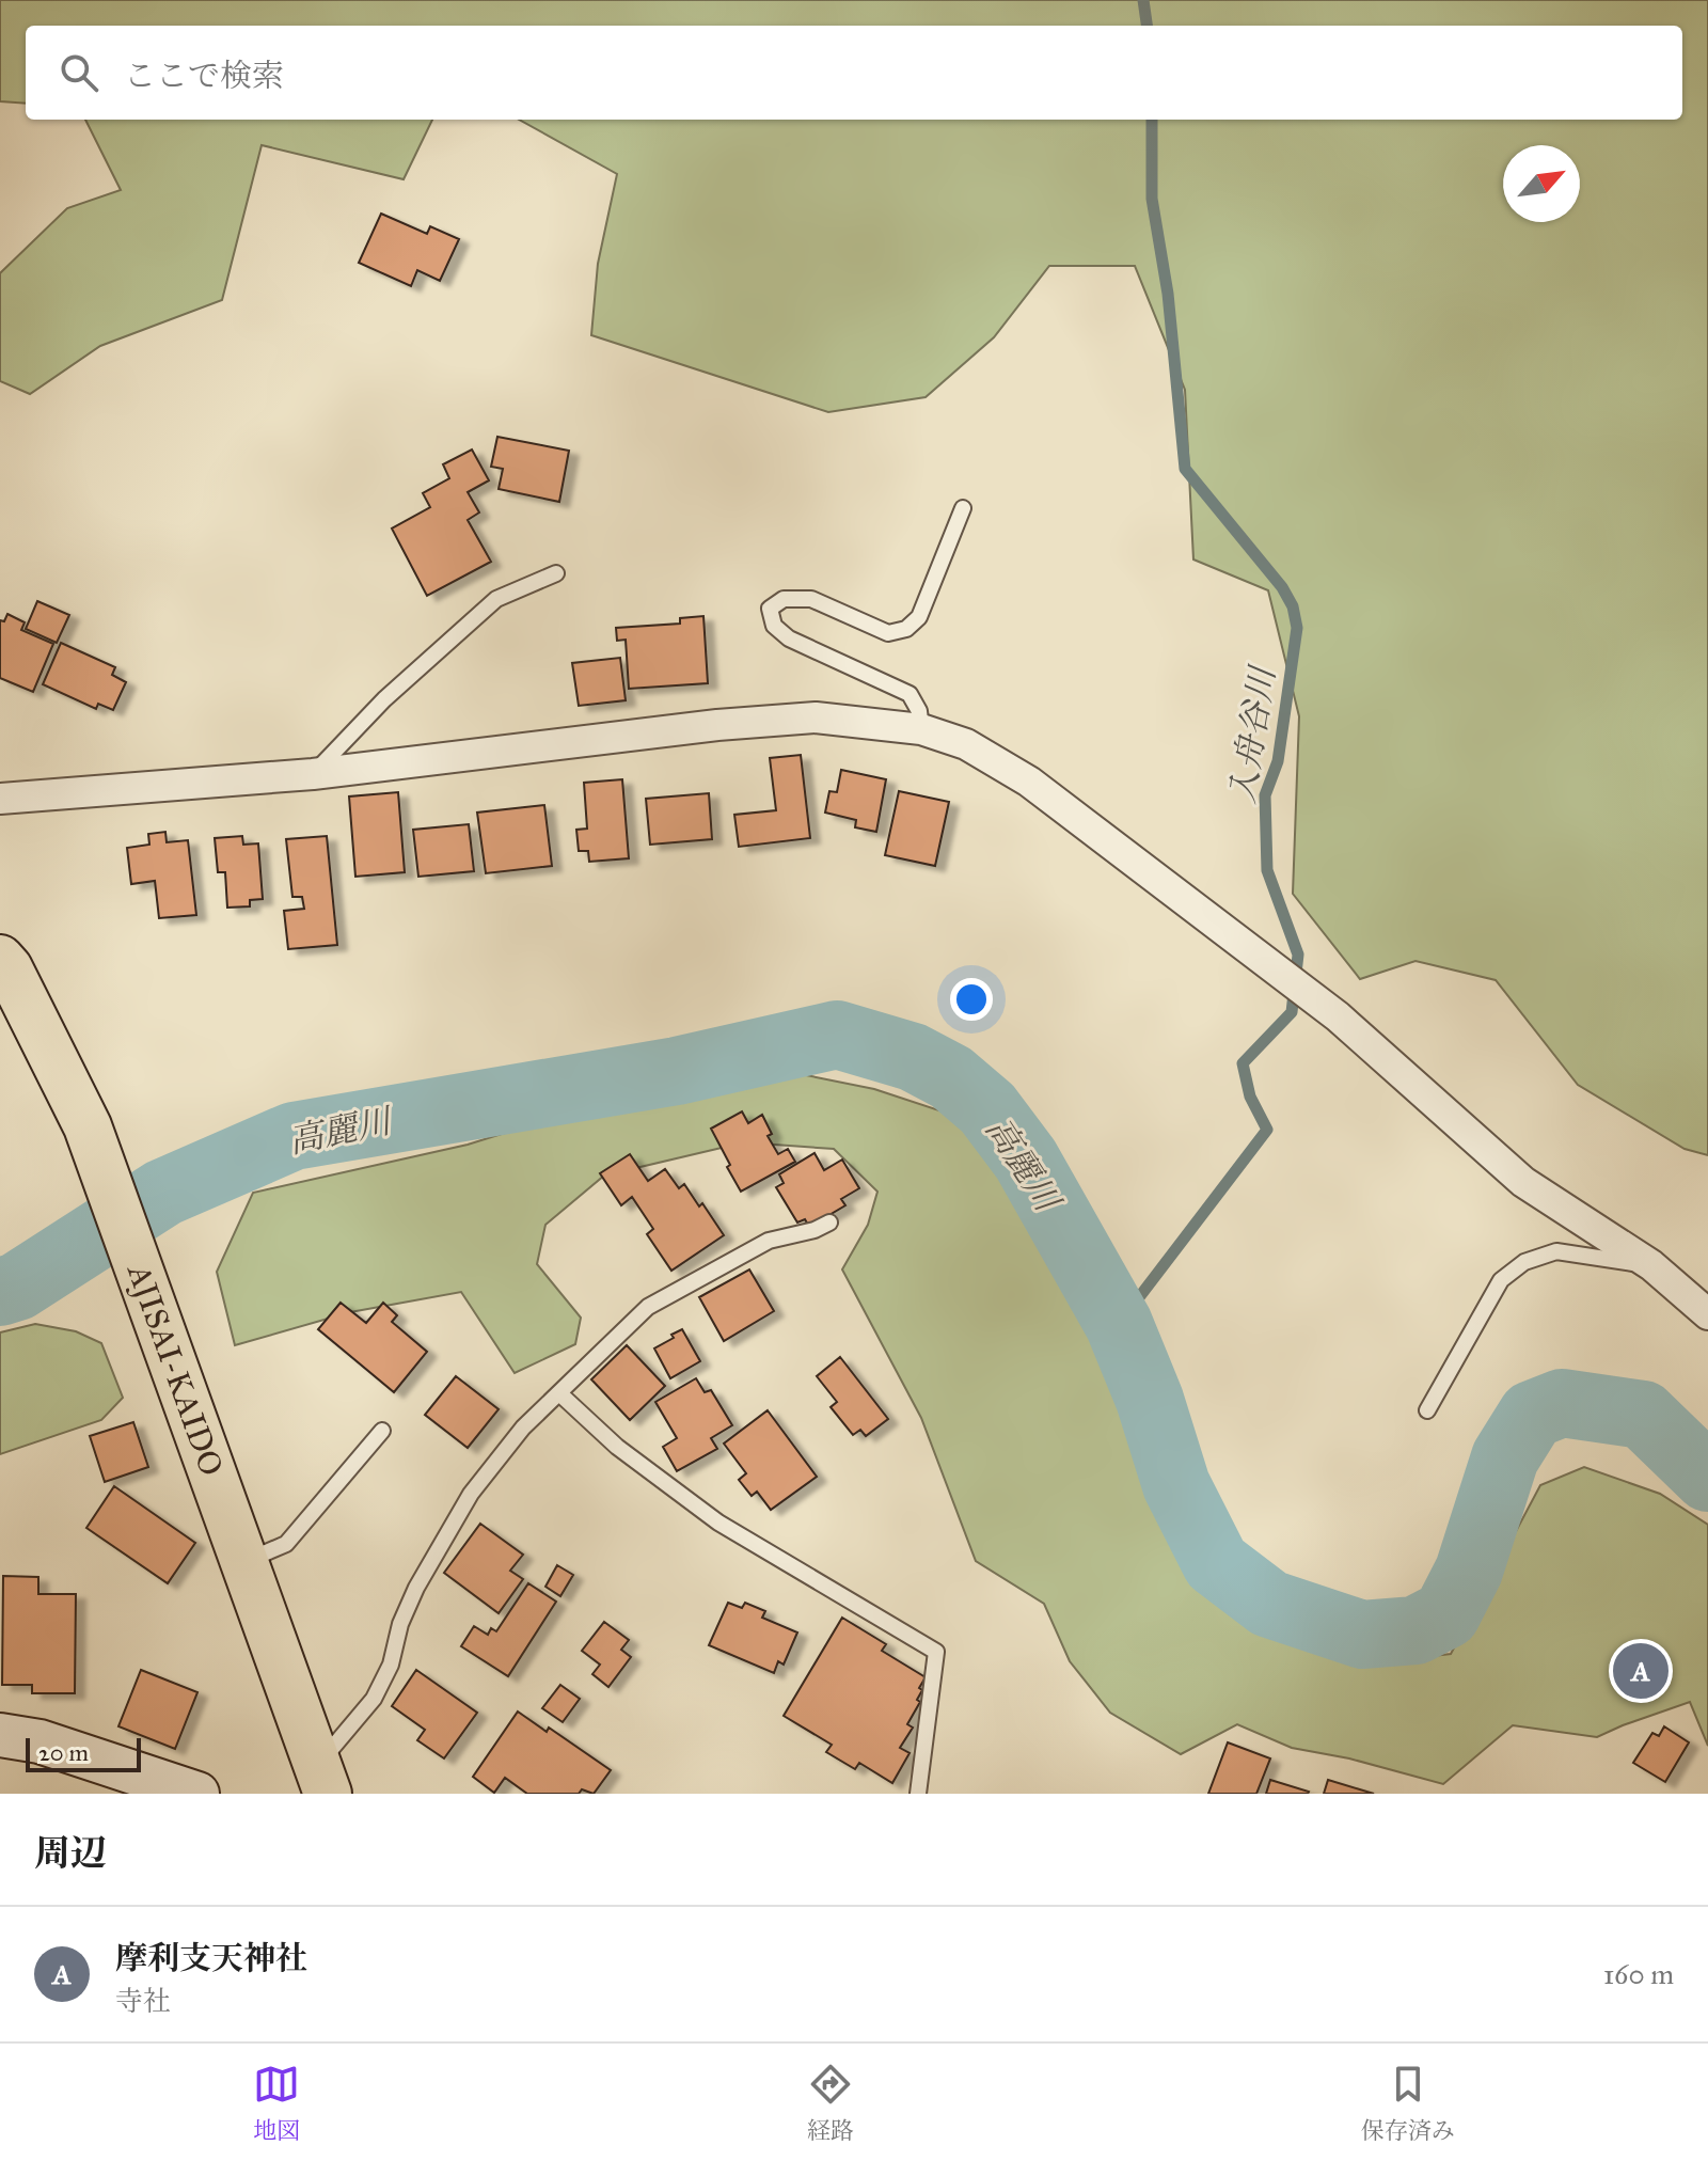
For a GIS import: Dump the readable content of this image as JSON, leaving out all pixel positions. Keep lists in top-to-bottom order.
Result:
{
  "streets": {
    "highway": ["AJISAI-KAIDO"]
  },
  "water": ["入舟谷川", "高麗川"],
  "scale_bar": "20 m",
  "north": "top right",
  "page": {
    "search": "ここで検索",
    "pins": "A",
    "scale": "20 m",
    "heading": "周辺",
    "list": [
      {
        "mark": "A",
        "name": "摩利支天神社",
        "note": "寺社",
        "value": "160 m"
      }
    ],
    "nav": ["地図", "経路", "保存済み"]
  }
}
